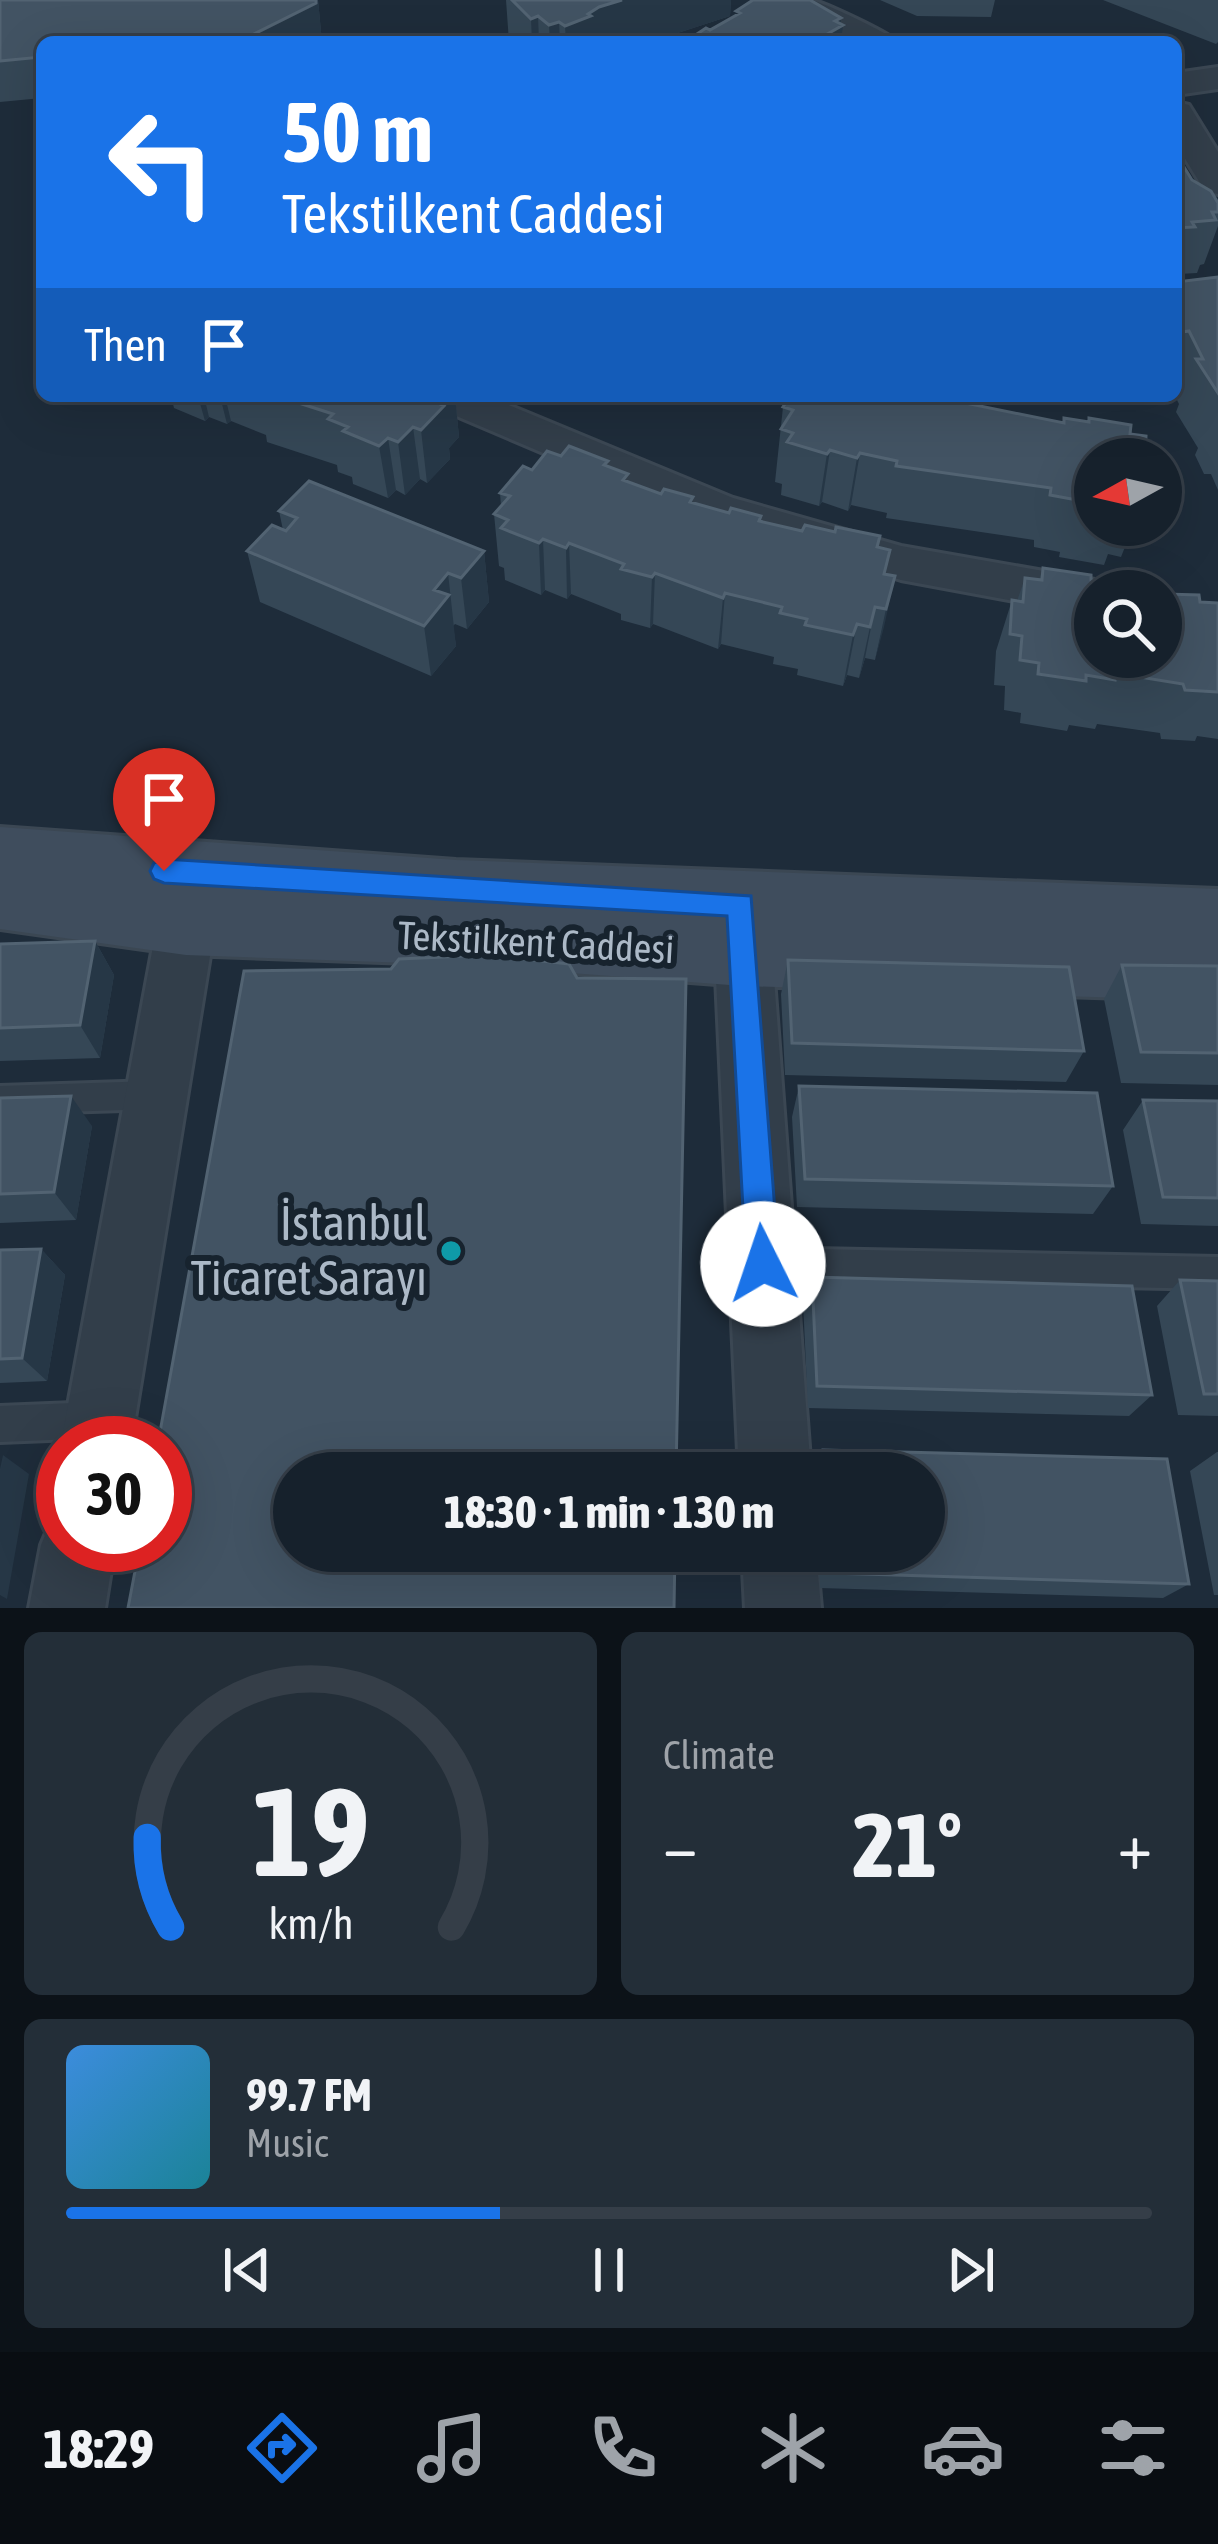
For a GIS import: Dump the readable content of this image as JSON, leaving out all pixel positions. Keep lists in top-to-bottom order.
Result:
{
  "streets": {
    "street": ["Tekstilkent Caddesi"]
  },
  "places": ["İstanbul Ticaret Sarayı"],
  "north": "left",
  "page": {
    "turn": ["50 m", "Tekstilkent Caddesi"],
    "then": "Then",
    "limit": "30",
    "trip": "18:30 · 1 min · 130 m",
    "tile": "Climate",
    "heat": ["−", "21°", "+"],
    "song": ["99.7 FM", "Music"],
    "tabs": "18:29",
    "gauge": ["19", "km/h"]
  }
}
